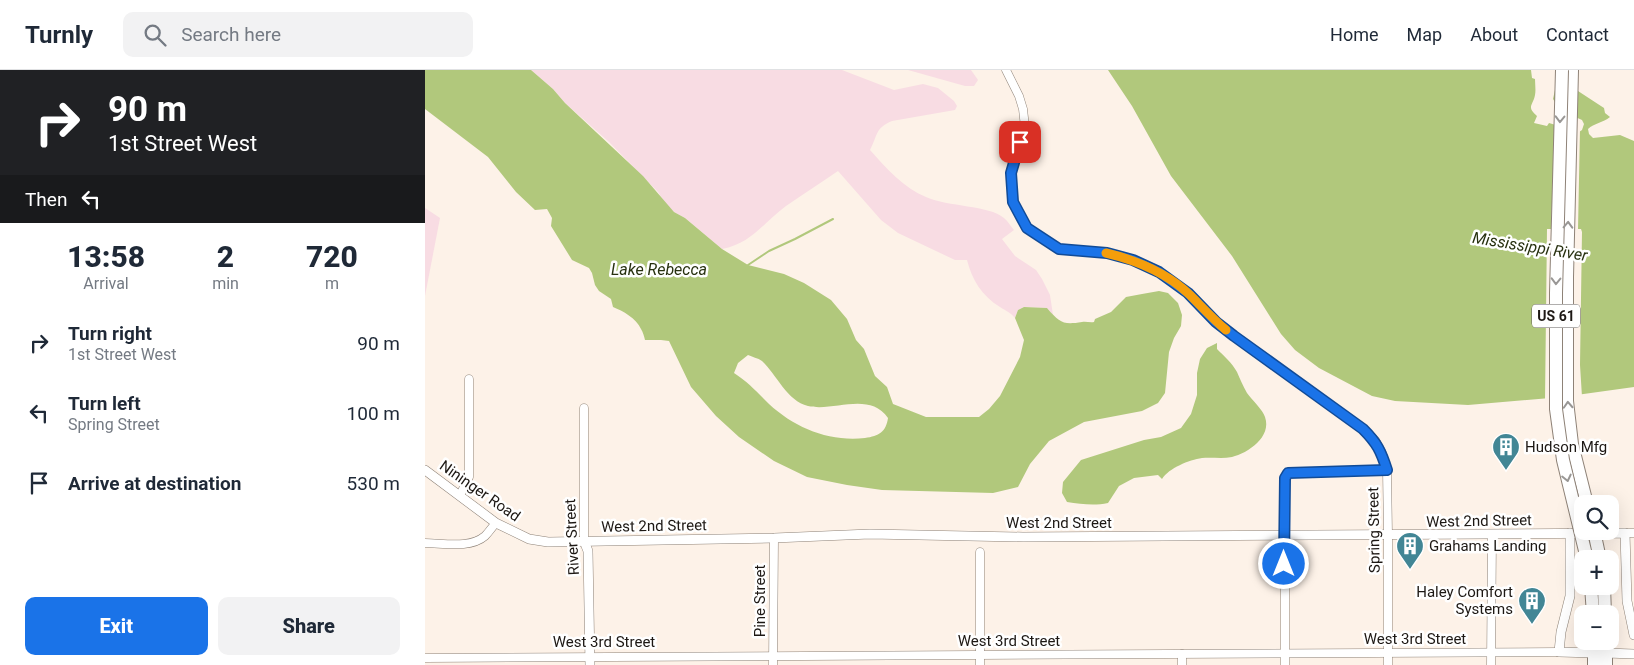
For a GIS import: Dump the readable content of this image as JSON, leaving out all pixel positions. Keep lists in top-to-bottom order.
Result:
{
  "streets": {
    "highway": ["US 61"],
    "street": [
      "Nininger Road",
      "West 2nd Street",
      "Spring Street",
      "River Street",
      "Pine Street",
      "West 3rd Street"
    ]
  },
  "crossings": [
    ["Nininger Road", "West 2nd Street"],
    ["West 2nd Street", "Spring Street"],
    ["West 2nd Street", "River Street"],
    ["West 2nd Street", "Pine Street"],
    ["Spring Street", "West 3rd Street"],
    ["River Street", "West 3rd Street"],
    ["Pine Street", "West 3rd Street"]
  ],
  "water": ["Mississippi River", "Lake Rebecca"],
  "places": {
    "building": ["Hudson Mfg", "Grahams Landing", "Haley Comfort Systems"]
  },
  "page": {
    "header": "Turnly",
    "search": "Search here",
    "nav": [
      "Home",
      "Map",
      "About",
      "Contact"
    ],
    "turn": ["90 m", "1st Street West"],
    "then": "Then",
    "eta": [
      "13:58",
      "Arrival",
      "2",
      "min",
      "720",
      "m"
    ],
    "list": [
      {
        "name": "Turn right",
        "note": "1st Street West",
        "value": "90 m"
      },
      {
        "name": "Turn left",
        "note": "Spring Street",
        "value": "100 m"
      },
      {
        "name": "Arrive at destination",
        "value": "530 m"
      }
    ],
    "map_buttons": ["+", "−"],
    "buttons": ["Exit", "Share"]
  }
}
